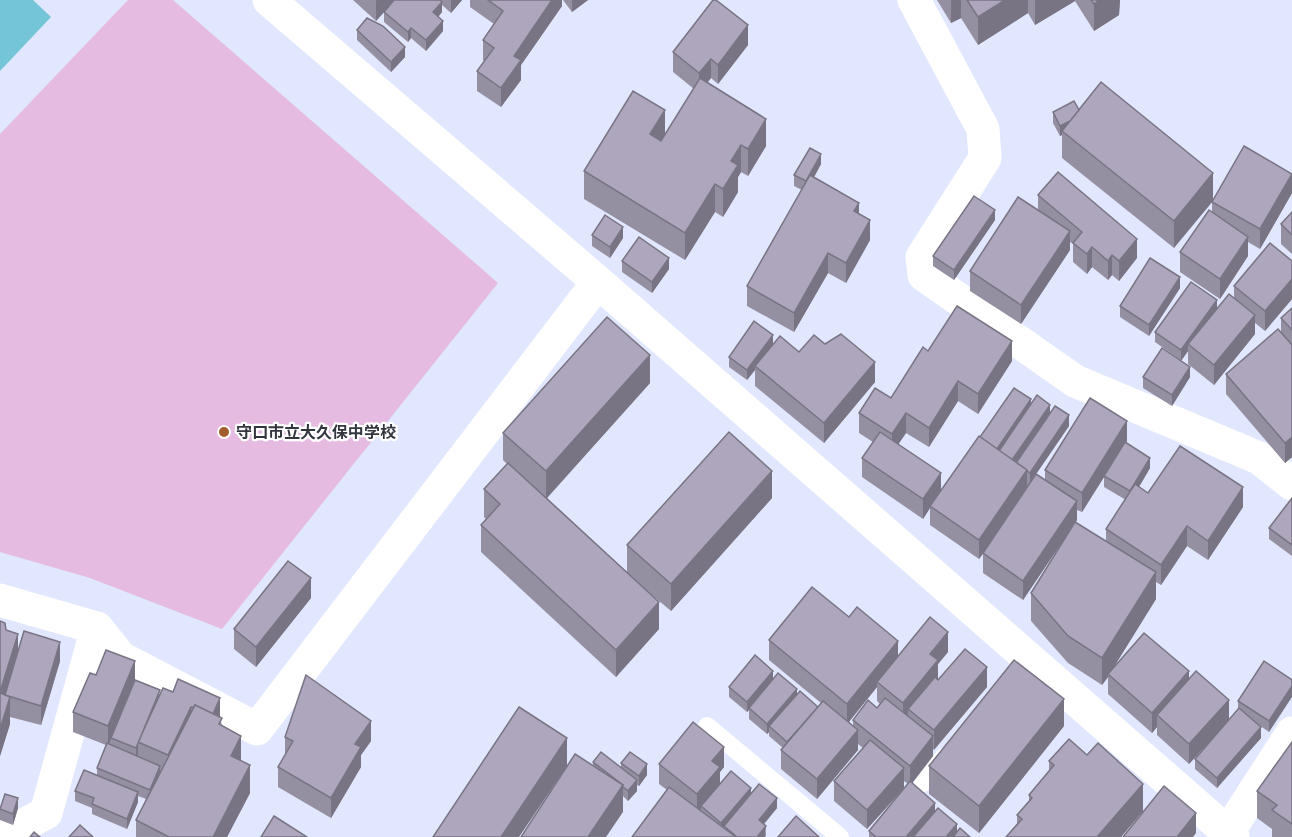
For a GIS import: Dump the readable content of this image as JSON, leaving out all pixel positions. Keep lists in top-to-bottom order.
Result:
{
  "places": ["守口市立大久保中学校"]
}
